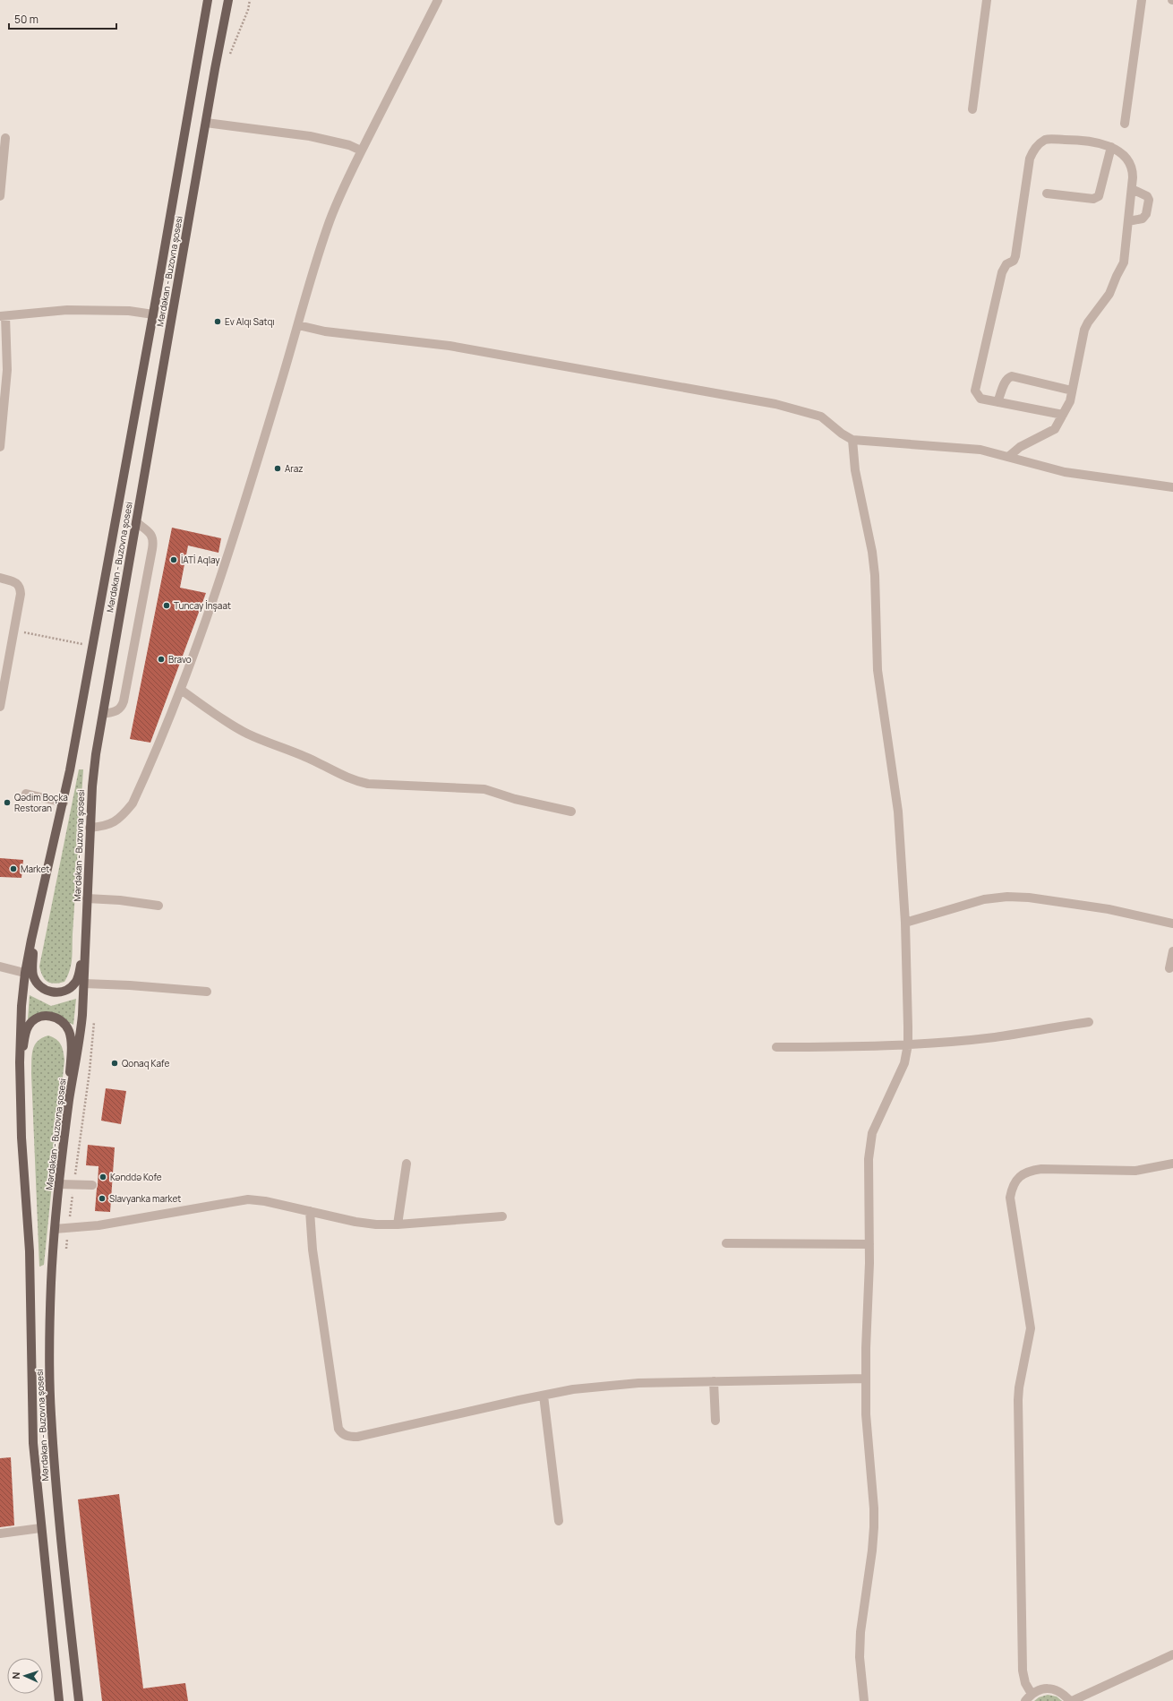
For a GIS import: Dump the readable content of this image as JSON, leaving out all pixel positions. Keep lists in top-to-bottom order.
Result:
{
  "streets": {
    "main road": ["Mərdəkan - Buzovna şosesi"]
  },
  "places": [
    "Ev Alqı Satqı",
    "Araz",
    "İATİ Aqlay",
    "Tuncay İnşaat",
    "Bravo",
    "Qədim Boçka Restoran",
    "Market",
    "Qonaq Kafe",
    "Kənddə Kofe",
    "Slavyanka market"
  ],
  "scale_bar": "50 m",
  "north": "left"
}
